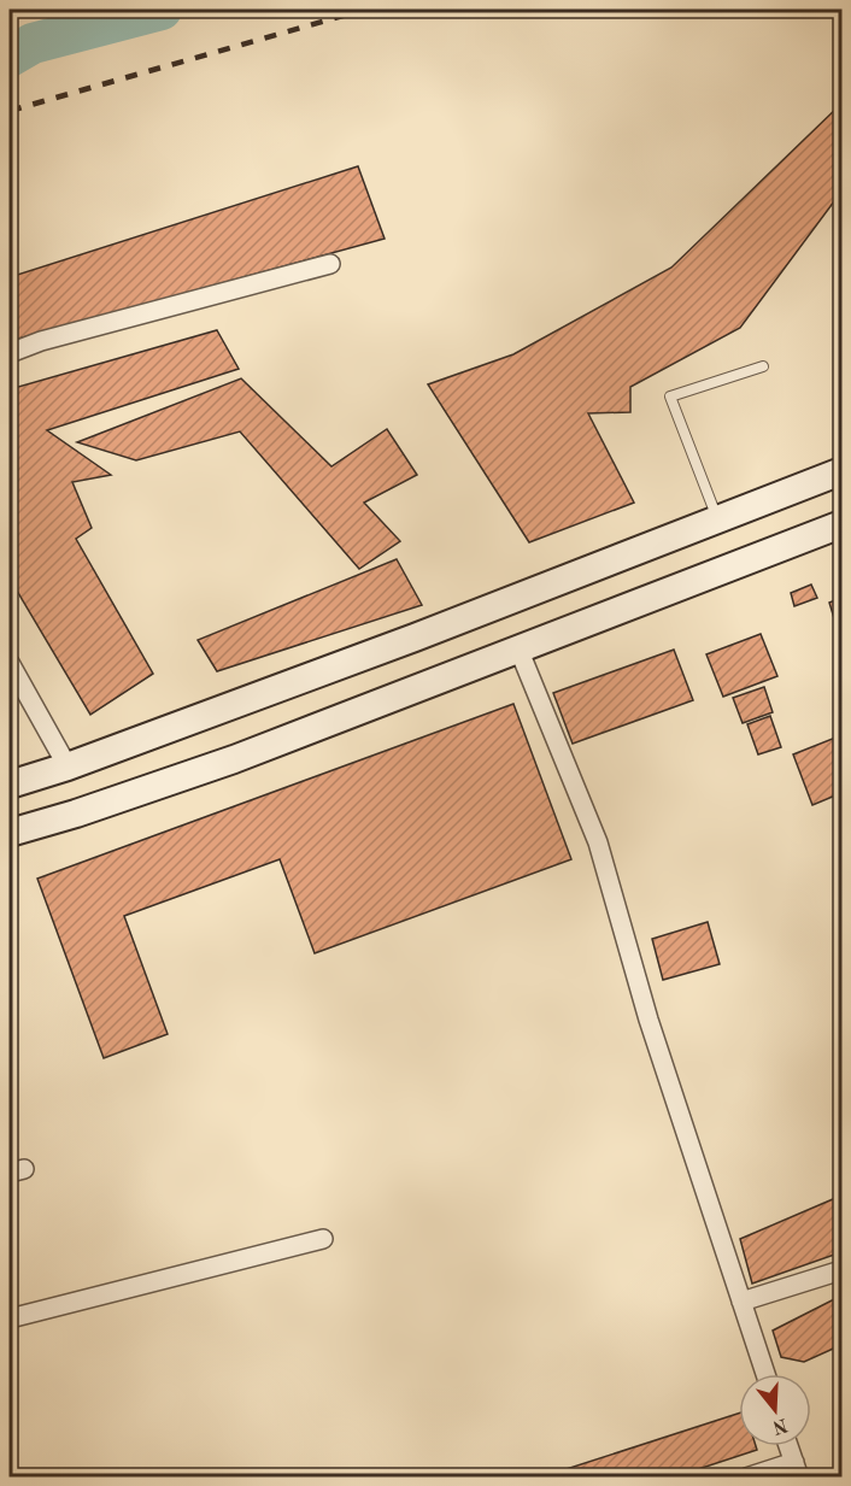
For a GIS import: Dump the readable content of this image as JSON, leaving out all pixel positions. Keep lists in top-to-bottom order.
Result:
{
  "north": "bottom"
}
